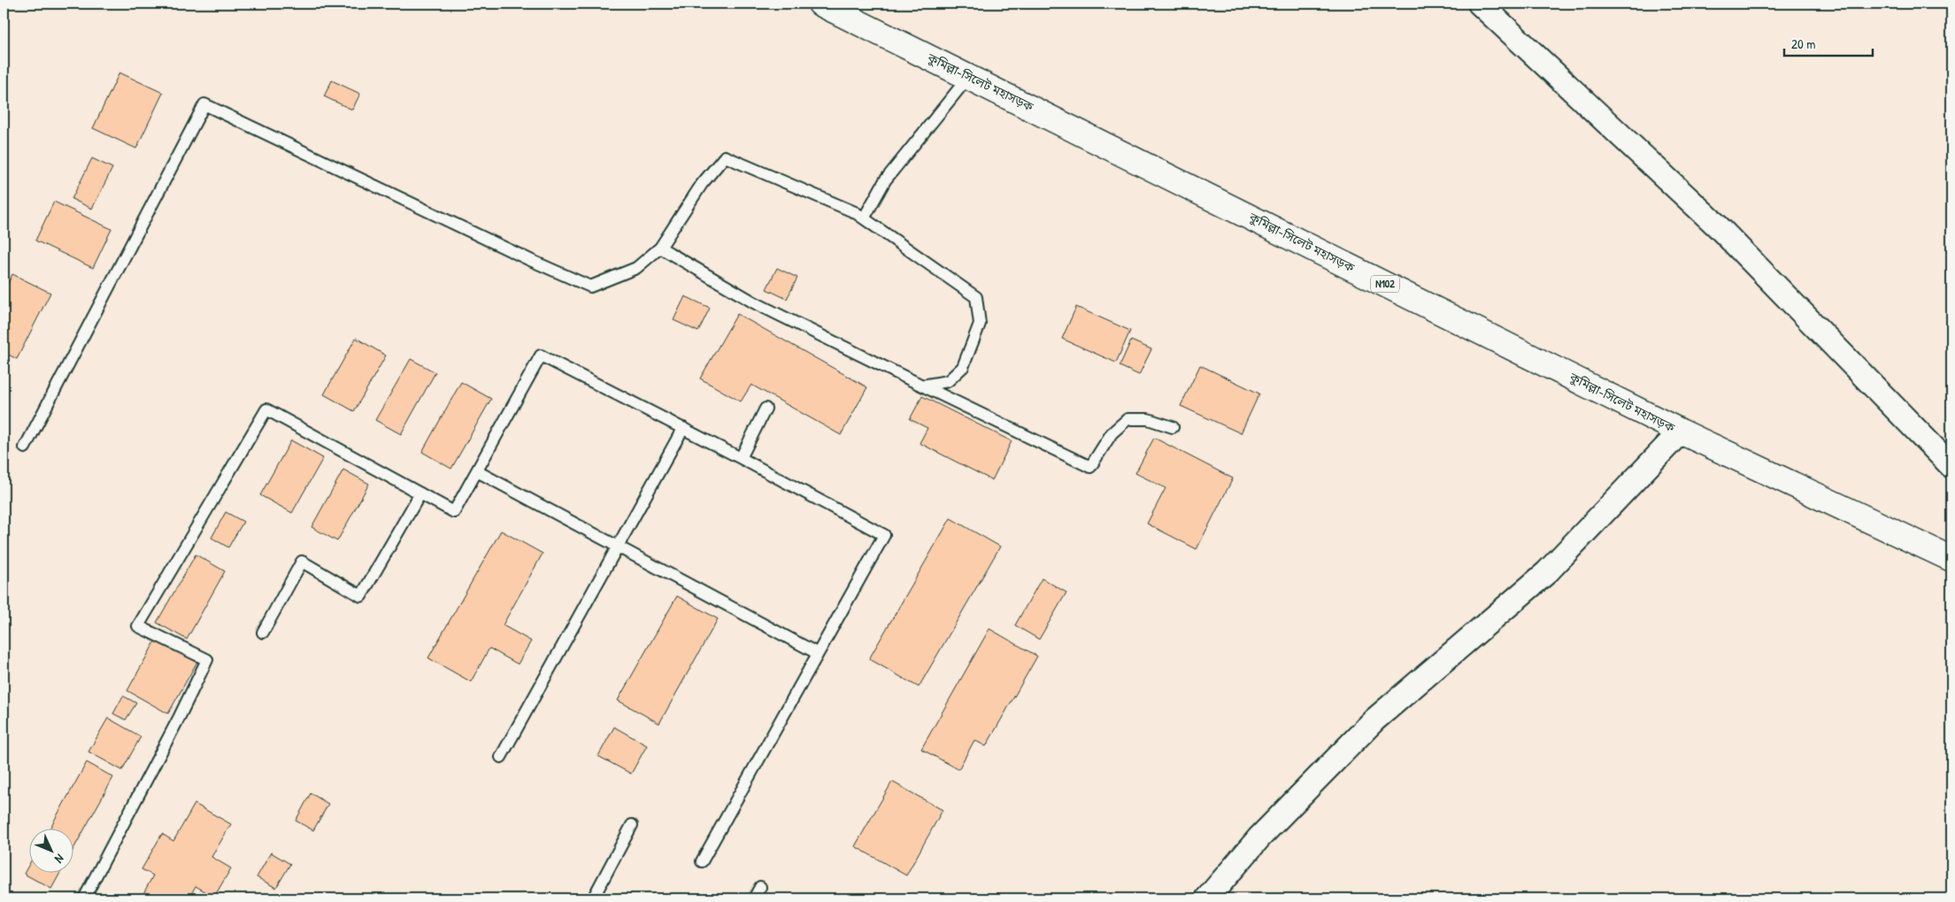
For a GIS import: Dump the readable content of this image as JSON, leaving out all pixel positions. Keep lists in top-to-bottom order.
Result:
{
  "streets": {
    "highway": ["কুমিল্লা-সিলেট মহাসড়ক", "N102"]
  },
  "scale_bar": "20 m",
  "north": "bottom right"
}
